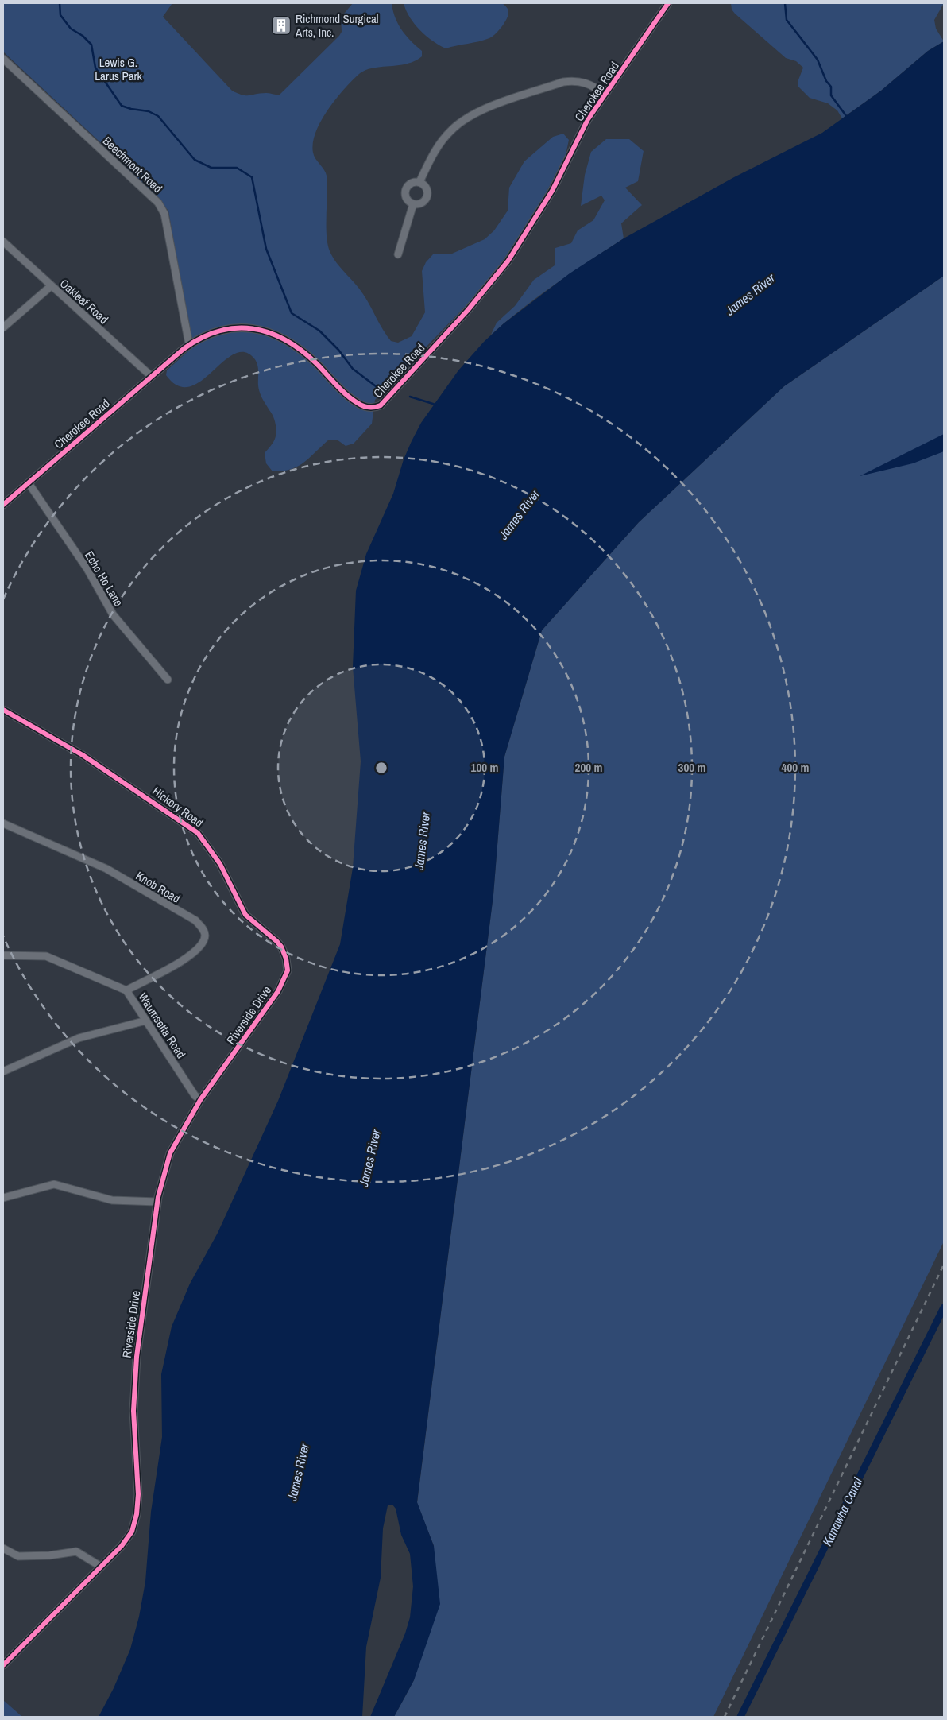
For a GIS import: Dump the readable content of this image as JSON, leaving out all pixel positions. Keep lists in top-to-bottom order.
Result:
{
  "streets": {
    "street": [
      "Cherokee Road",
      "Beechmont Road",
      "Oakleaf Road",
      "Echo Ho Lane",
      "Hickory Road",
      "Knob Road",
      "Riverside Drive",
      "Waumsetta Road"
    ]
  },
  "crossings": [
    ["Cherokee Road", "Beechmont Road"],
    ["Cherokee Road", "Oakleaf Road"],
    ["Cherokee Road", "Echo Ho Lane"],
    ["Hickory Road", "Riverside Drive"],
    ["Knob Road", "Waumsetta Road"],
    ["Riverside Drive", "Waumsetta Road"]
  ],
  "water": ["James River", "Kanawha Canal"],
  "parks": ["Lewis G. Larus Park"],
  "places": {
    "building": ["Richmond Surgical Arts, Inc."]
  },
  "rings": [
    "100 m",
    "200 m",
    "300 m",
    "400 m"
  ]
}
